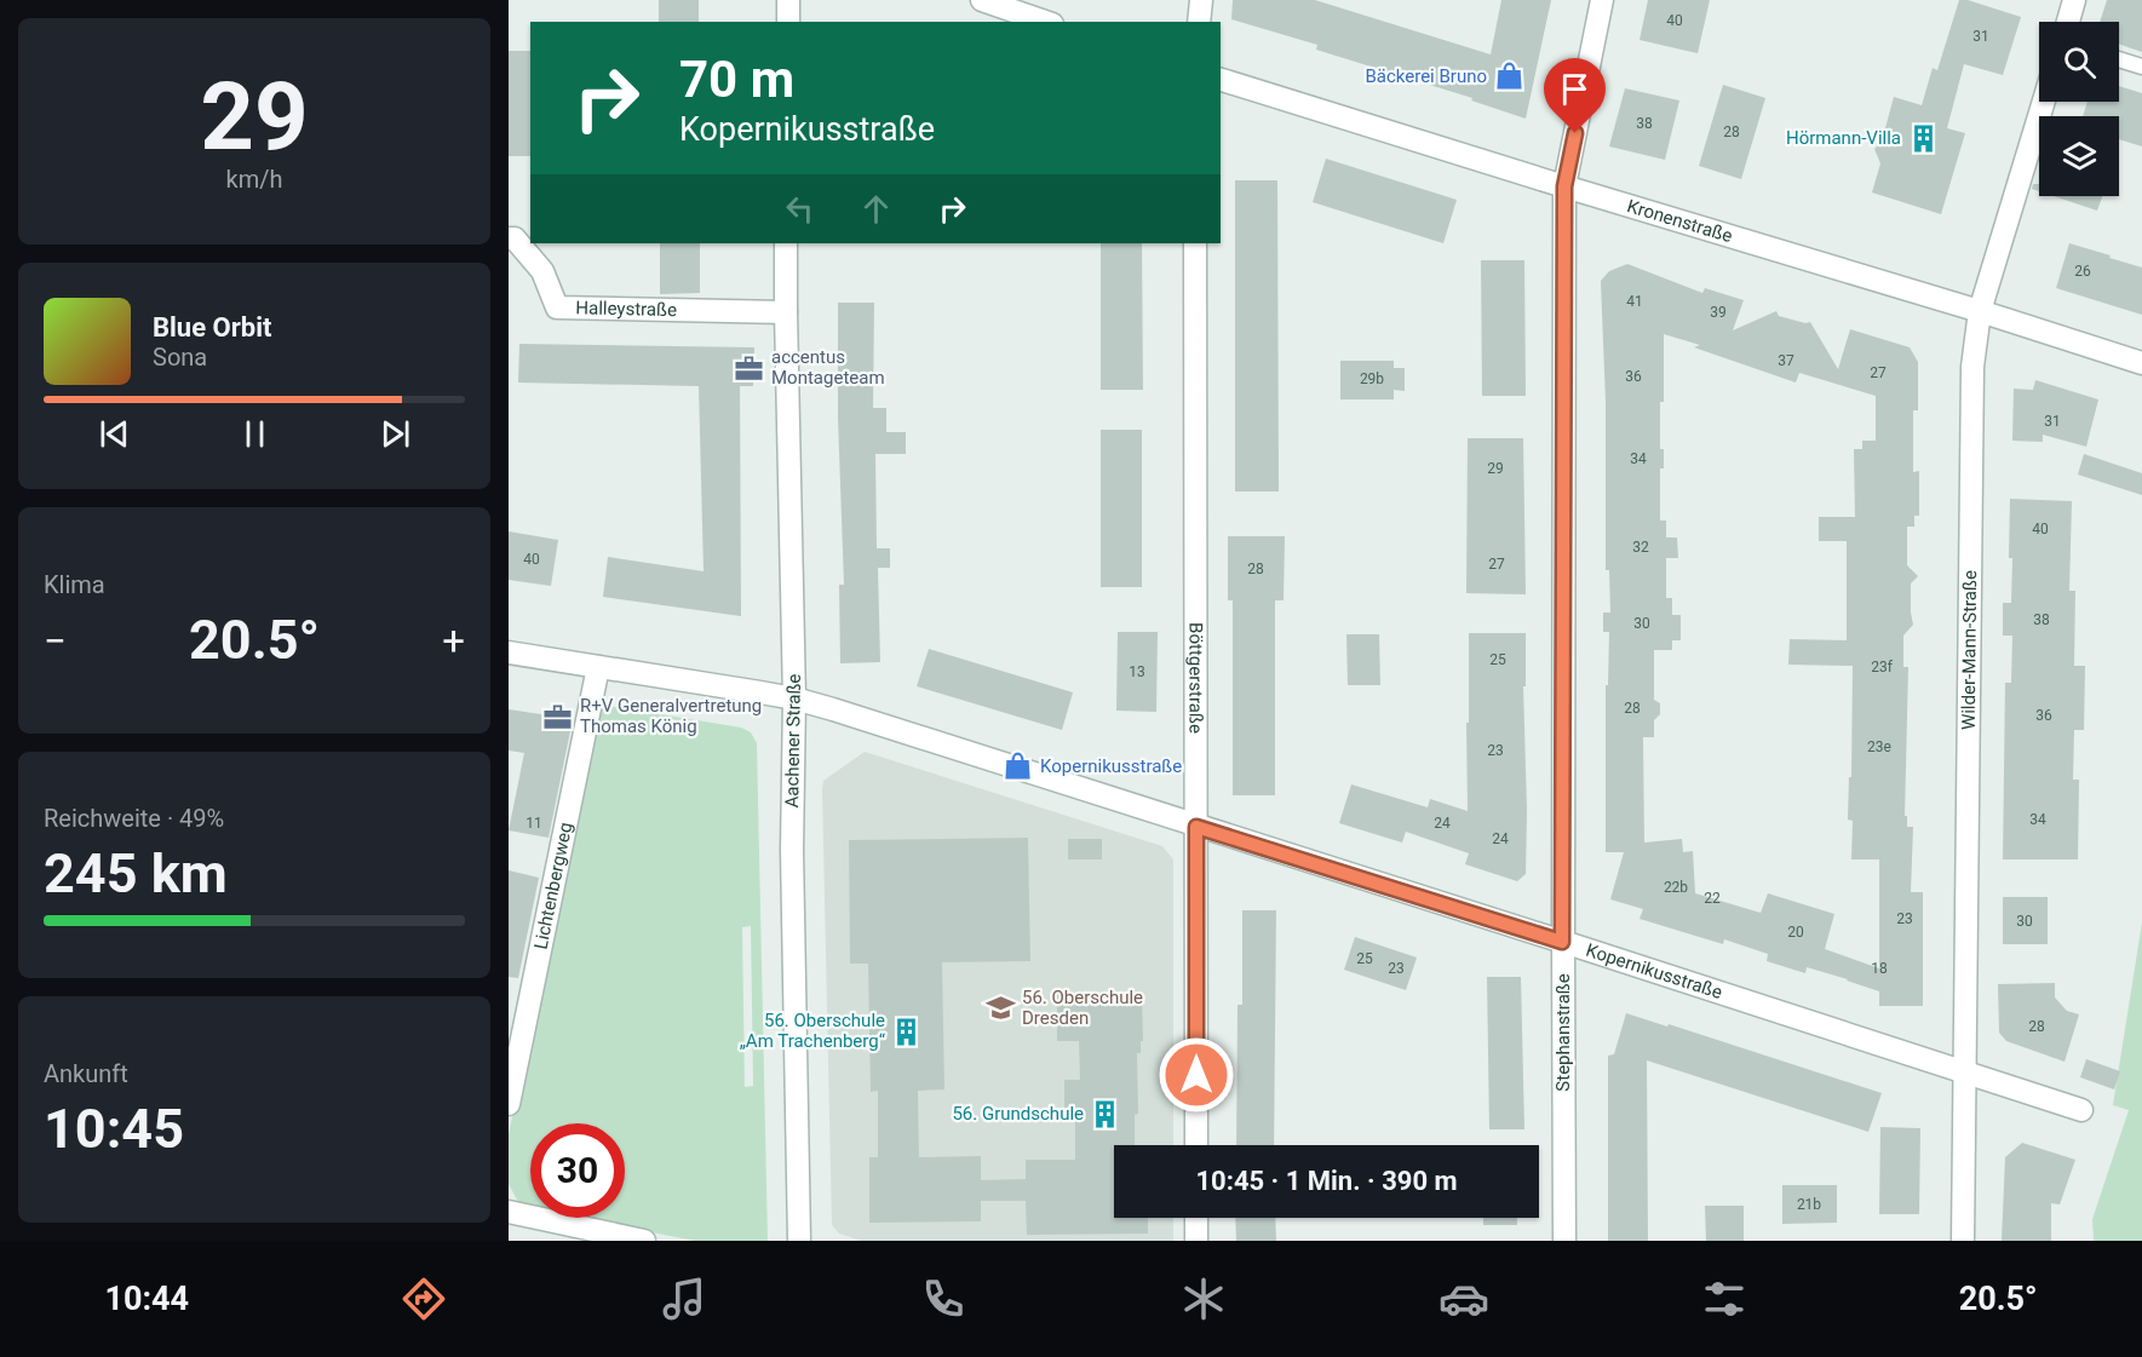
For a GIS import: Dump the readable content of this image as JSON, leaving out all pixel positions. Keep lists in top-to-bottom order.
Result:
{
  "streets": {
    "street": [
      "Kronenstraße",
      "Halleystraße",
      "Wilder-Mann-Straße",
      "Böttgerstraße",
      "Aachener Straße",
      "Lichtenbergweg",
      "Kopernikusstraße",
      "Stephanstraße"
    ]
  },
  "crossings": [
    ["Kronenstraße", "Wilder-Mann-Straße"],
    ["Kronenstraße", "Stephanstraße"],
    ["Halleystraße", "Aachener Straße"],
    ["Wilder-Mann-Straße", "Kopernikusstraße"],
    ["Böttgerstraße", "Kopernikusstraße"],
    ["Aachener Straße", "Kopernikusstraße"],
    ["Lichtenbergweg", "Kopernikusstraße"],
    ["Kopernikusstraße", "Stephanstraße"]
  ],
  "places": {
    "shop": ["Bäckerei Bruno", "Kopernikusstraße"],
    "building": ["Hörmann-Villa", "56. Oberschule „Am Trachenberg“", "56. Grundschule"],
    "office": ["accentus Montageteam", "R+V Generalvertretung Thomas König"],
    "school or university": ["56. Oberschule Dresden"]
  },
  "house_numbers": [
    "40",
    "31",
    "38",
    "28",
    "26",
    "41",
    "39",
    "37",
    "27",
    "36",
    "29b",
    "31",
    "34",
    "29",
    "40",
    "32",
    "40",
    "27",
    "28",
    "38",
    "30",
    "25",
    "23f",
    "13",
    "28",
    "36",
    "23e",
    "23",
    "34",
    "11",
    "24",
    "24",
    "22b",
    "22",
    "23",
    "30",
    "20",
    "25",
    "23",
    "18",
    "28",
    "21b"
  ],
  "page": {
    "tile": [
      ["29", "km/h"],
      "Klima",
      ["Reichweite · 49%", "245 km"],
      ["Ankunft", "10:45"]
    ],
    "turn": ["70 m", "Kopernikusstraße"],
    "song": ["Blue Orbit", "Sona"],
    "heat": ["−", "20.5°", "+"],
    "limit": "30",
    "trip": "10:45 · 1 Min. · 390 m",
    "tabs": ["10:44", "20.5°"]
  }
}
